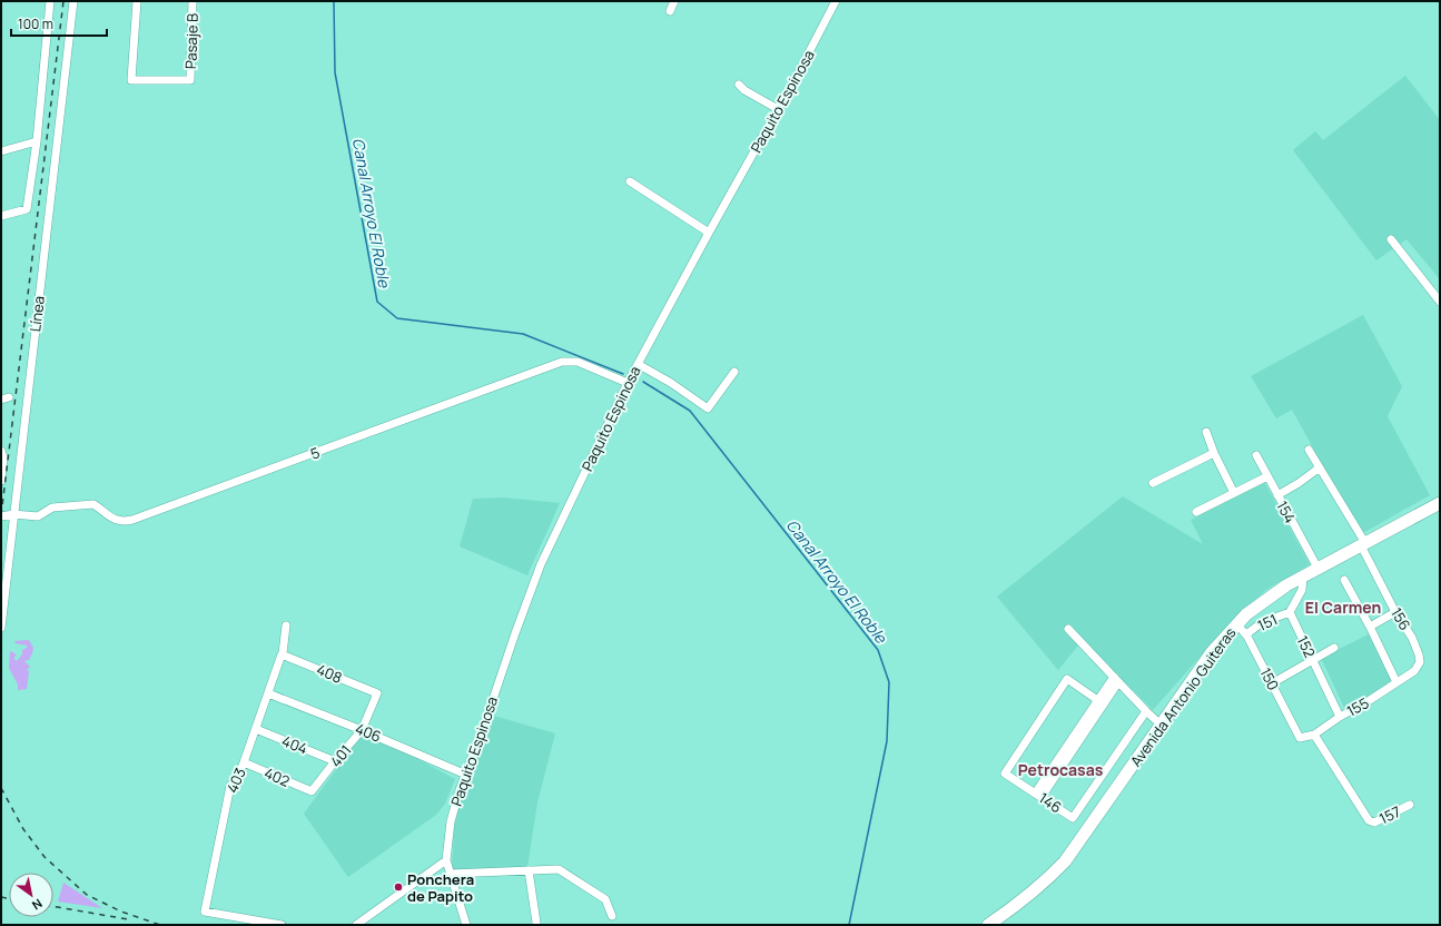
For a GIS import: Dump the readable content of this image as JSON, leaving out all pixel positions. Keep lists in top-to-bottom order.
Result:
{
  "streets": {
    "main road": ["Avenida Antonio Guiteras"],
    "street": [
      "Pasaje B",
      "Paquito Espinosa",
      "Línea",
      "5",
      "154",
      "156",
      "151",
      "152",
      "408",
      "150",
      "155",
      "406",
      "404",
      "401",
      "402",
      "403",
      "146",
      "157"
    ]
  },
  "crossings": [
    ["Paquito Espinosa", "5"],
    ["Paquito Espinosa", "406"],
    ["Línea", "5"],
    ["154", "Avenida Antonio Guiteras"],
    ["156", "Avenida Antonio Guiteras"],
    ["156", "155"],
    ["151", "152"],
    ["151", "150"],
    ["152", "155"],
    ["408", "401"],
    ["408", "403"],
    ["150", "Avenida Antonio Guiteras"],
    ["150", "155"],
    ["155", "157"],
    ["406", "401"],
    ["406", "403"],
    ["404", "401"],
    ["404", "403"],
    ["401", "402"],
    ["402", "403"]
  ],
  "districts": ["El Carmen", "Petrocasas"],
  "water": ["Canal Arroyo El Roble"],
  "places": ["Ponchera de Papito"],
  "scale_bar": "100 m",
  "north": "bottom right"
}
